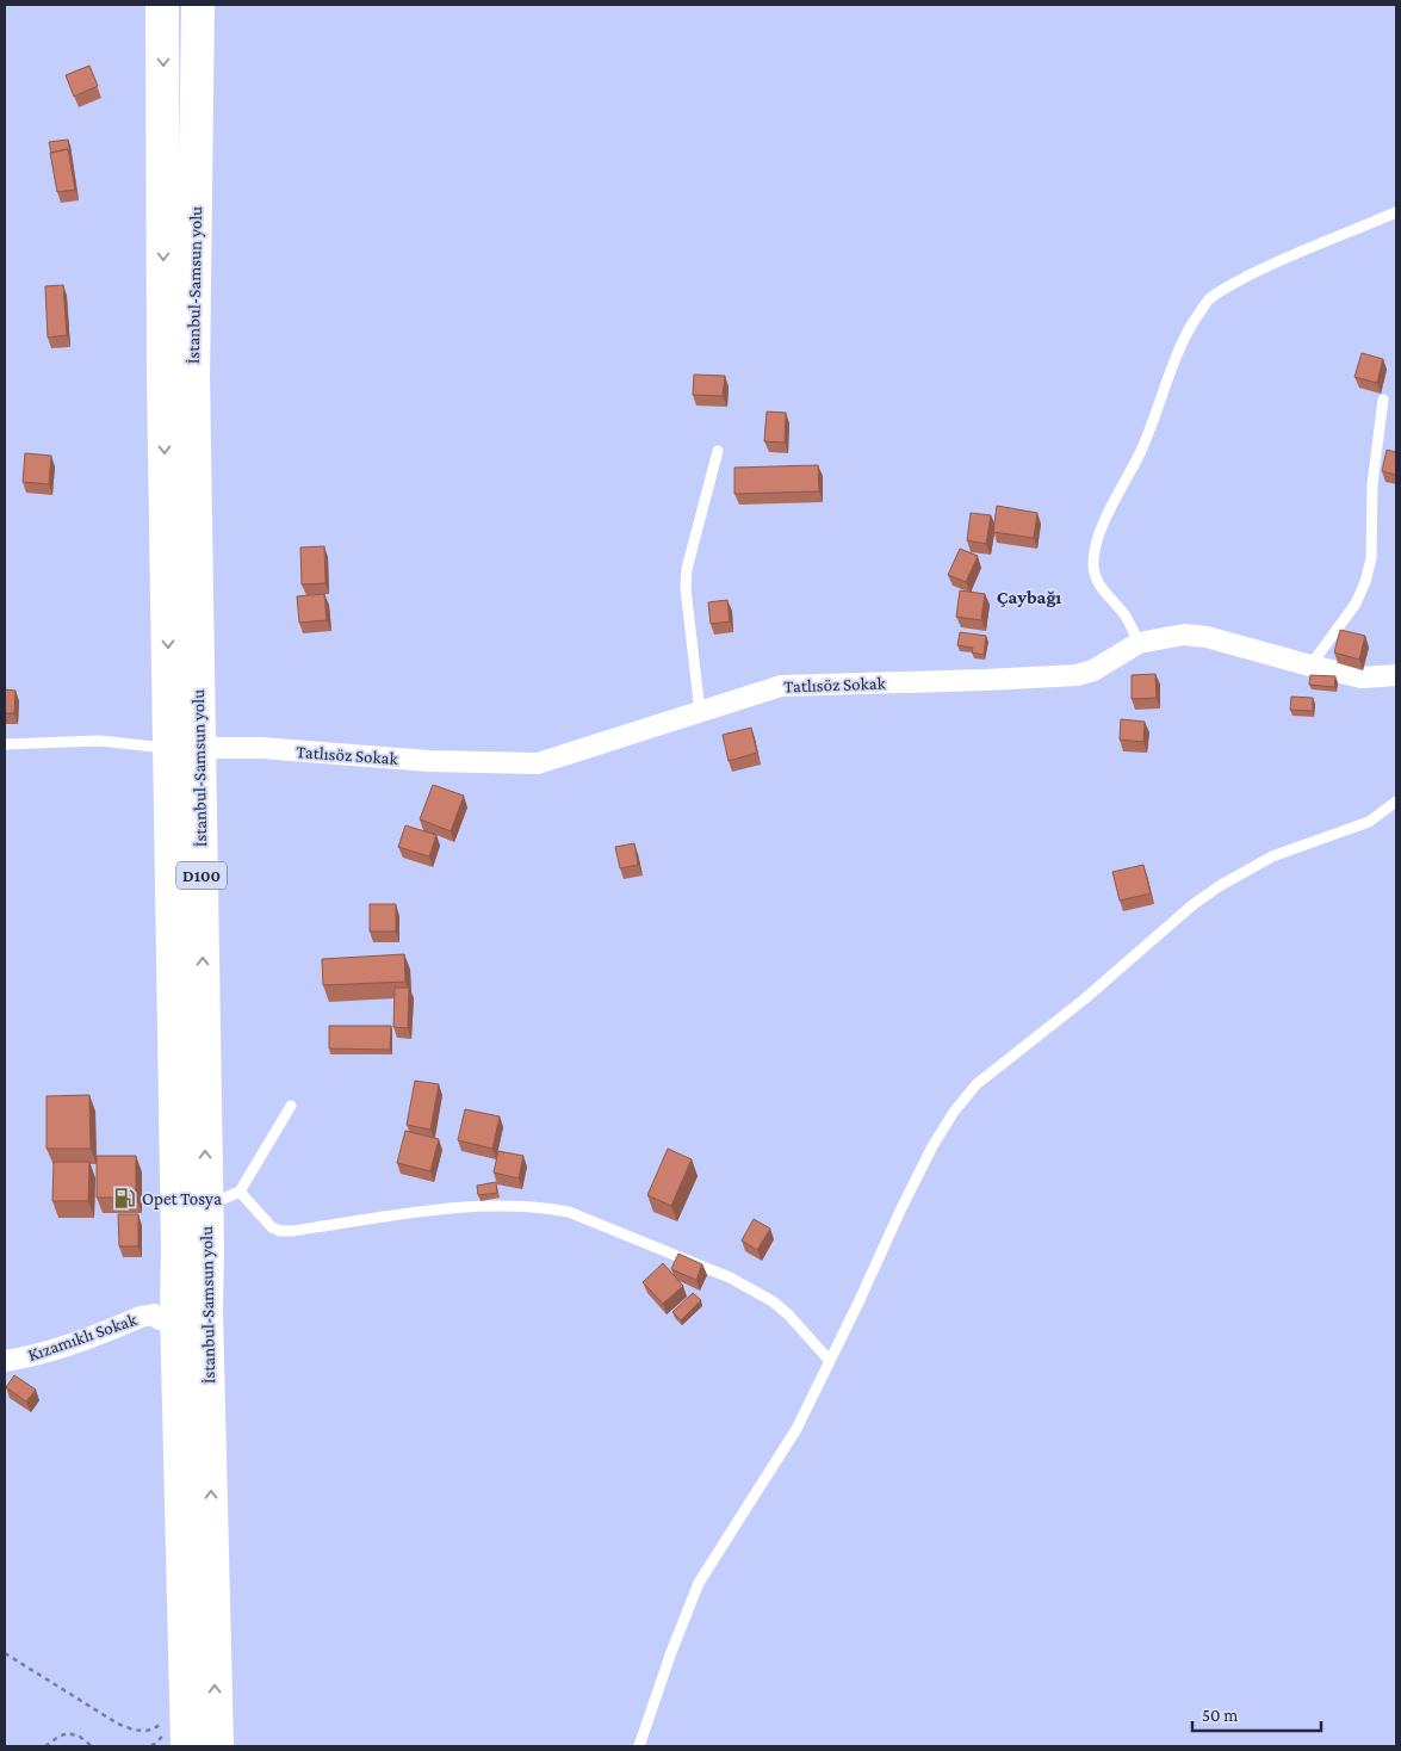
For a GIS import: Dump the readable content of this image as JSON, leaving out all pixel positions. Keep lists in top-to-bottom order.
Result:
{
  "streets": {
    "highway": ["İstanbul-Samsun yolu", "D100"],
    "street": ["Tatlısöz Sokak", "Kızamıklı Sokak"]
  },
  "crossings": [
    ["İstanbul-Samsun yolu", "Tatlısöz Sokak"]
  ],
  "districts": ["Çaybağı"],
  "places": {
    "fuel station": ["Opet Tosya"]
  },
  "scale_bar": "50 m"
}
